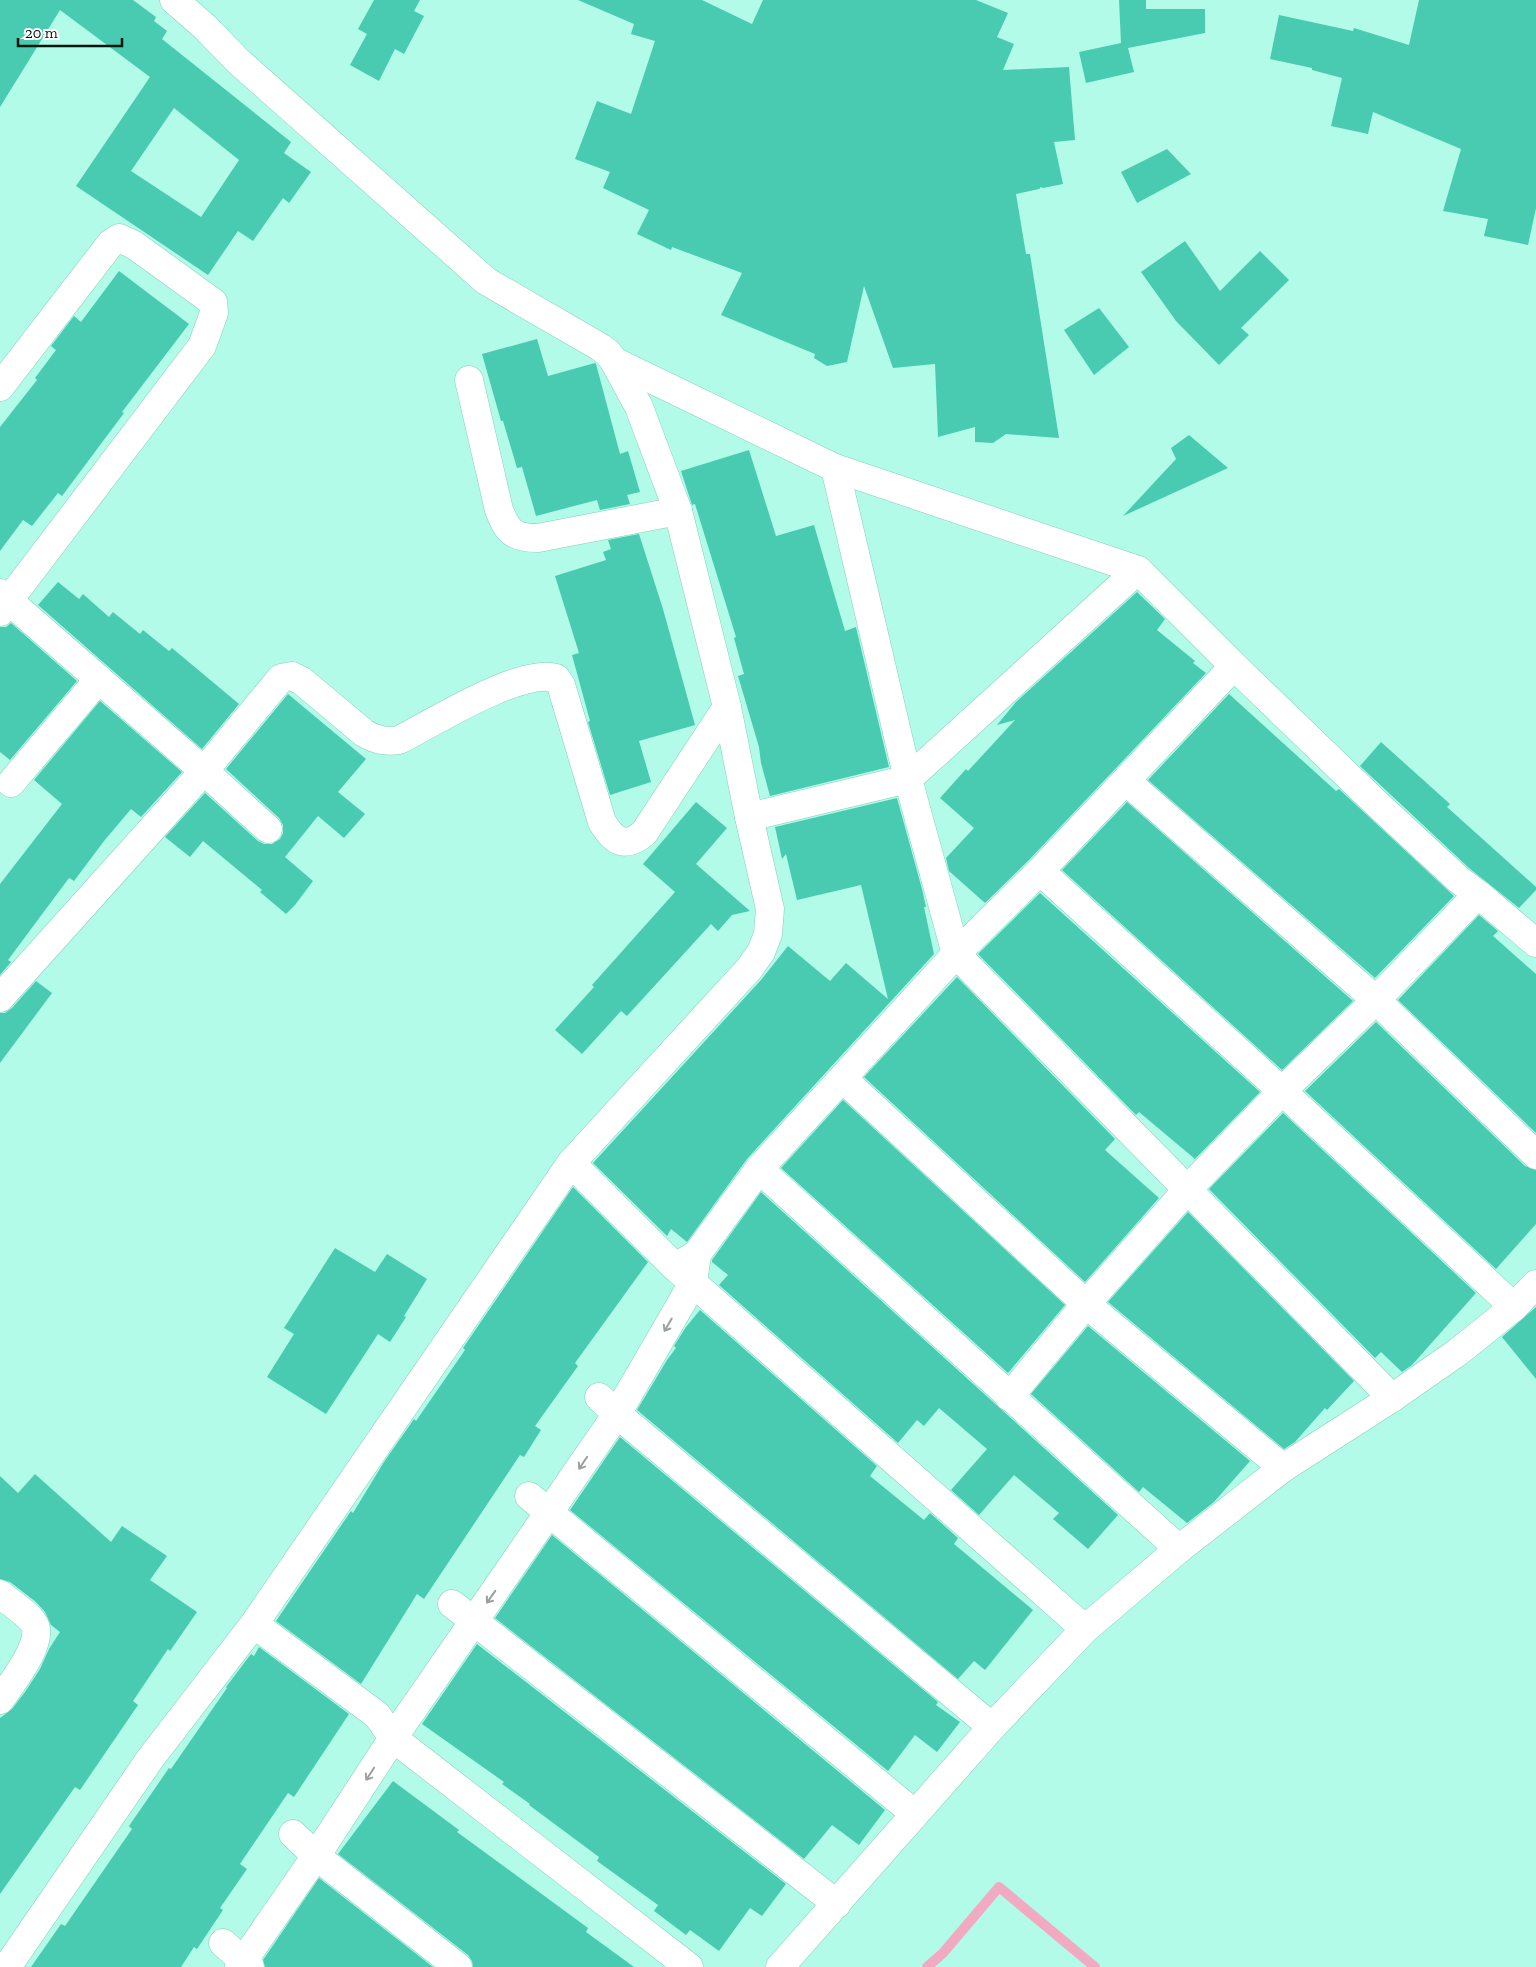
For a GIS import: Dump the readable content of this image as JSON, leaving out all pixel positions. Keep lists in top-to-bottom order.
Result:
{
  "scale_bar": "20 m"
}
